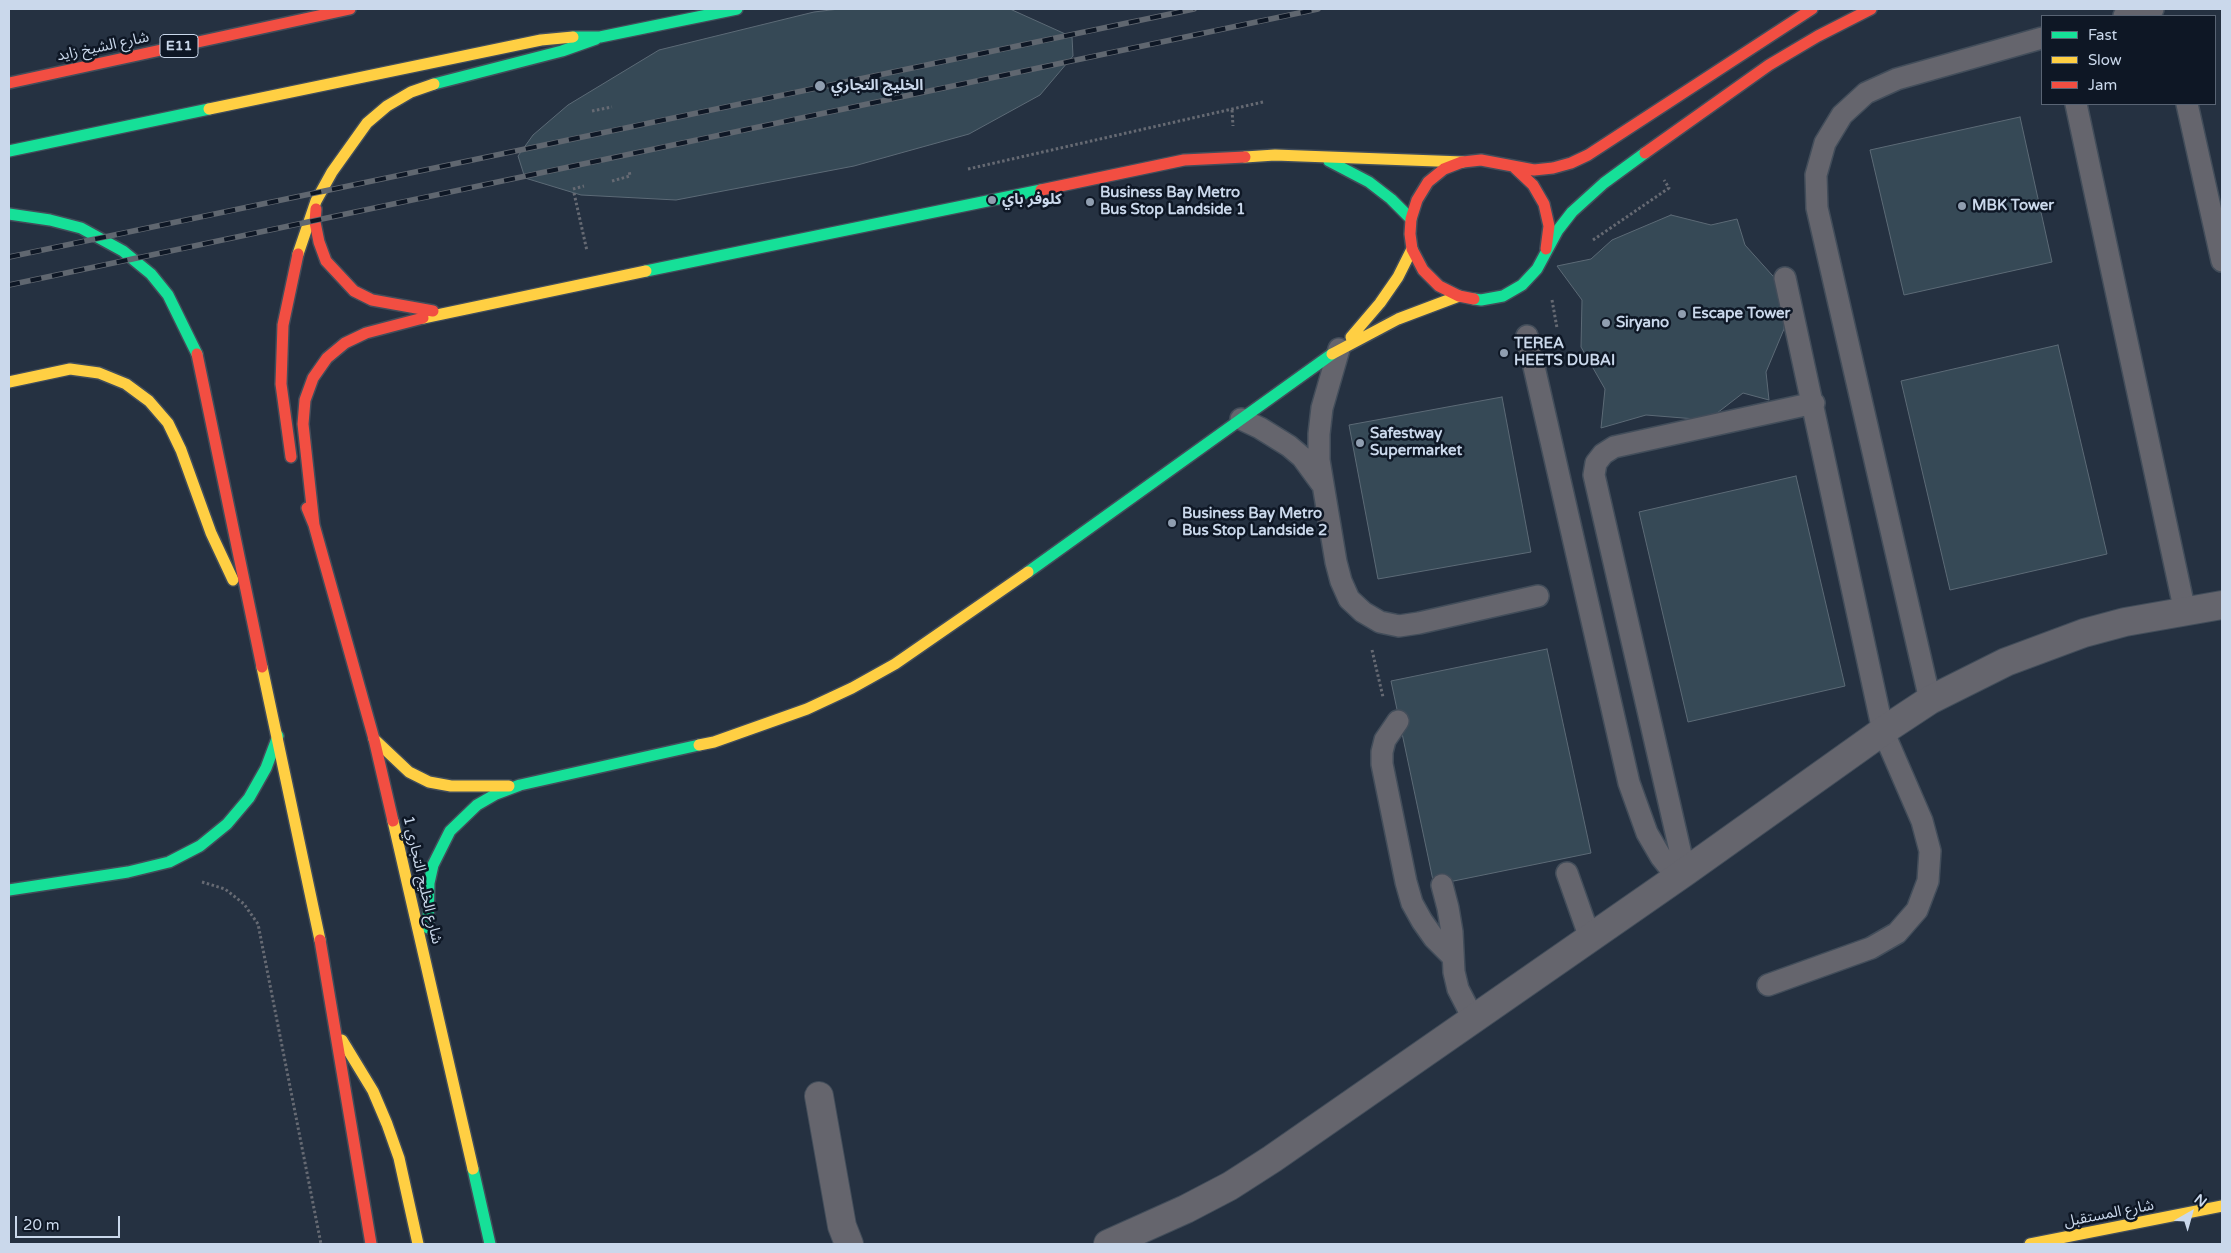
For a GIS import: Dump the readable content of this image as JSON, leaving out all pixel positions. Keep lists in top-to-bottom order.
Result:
{
  "streets": {
    "main road": [
      "E11",
      "شارع الشيخ زايد",
      "شارع الخليج التجاري 1",
      "شارع المستقبل"
    ]
  },
  "places": [
    "الخليج التجاري",
    "كلوفر باي",
    "Business Bay Metro Bus Stop Landside 1",
    "MBK Tower",
    "Escape Tower",
    "Siryano",
    "TEREA HEETS DUBAI",
    "Safestway Supermarket",
    "Business Bay Metro Bus Stop Landside 2"
  ],
  "legend": ["Fast", "Slow", "Jam"],
  "scale_bar": "20 m",
  "north": "top right"
}
